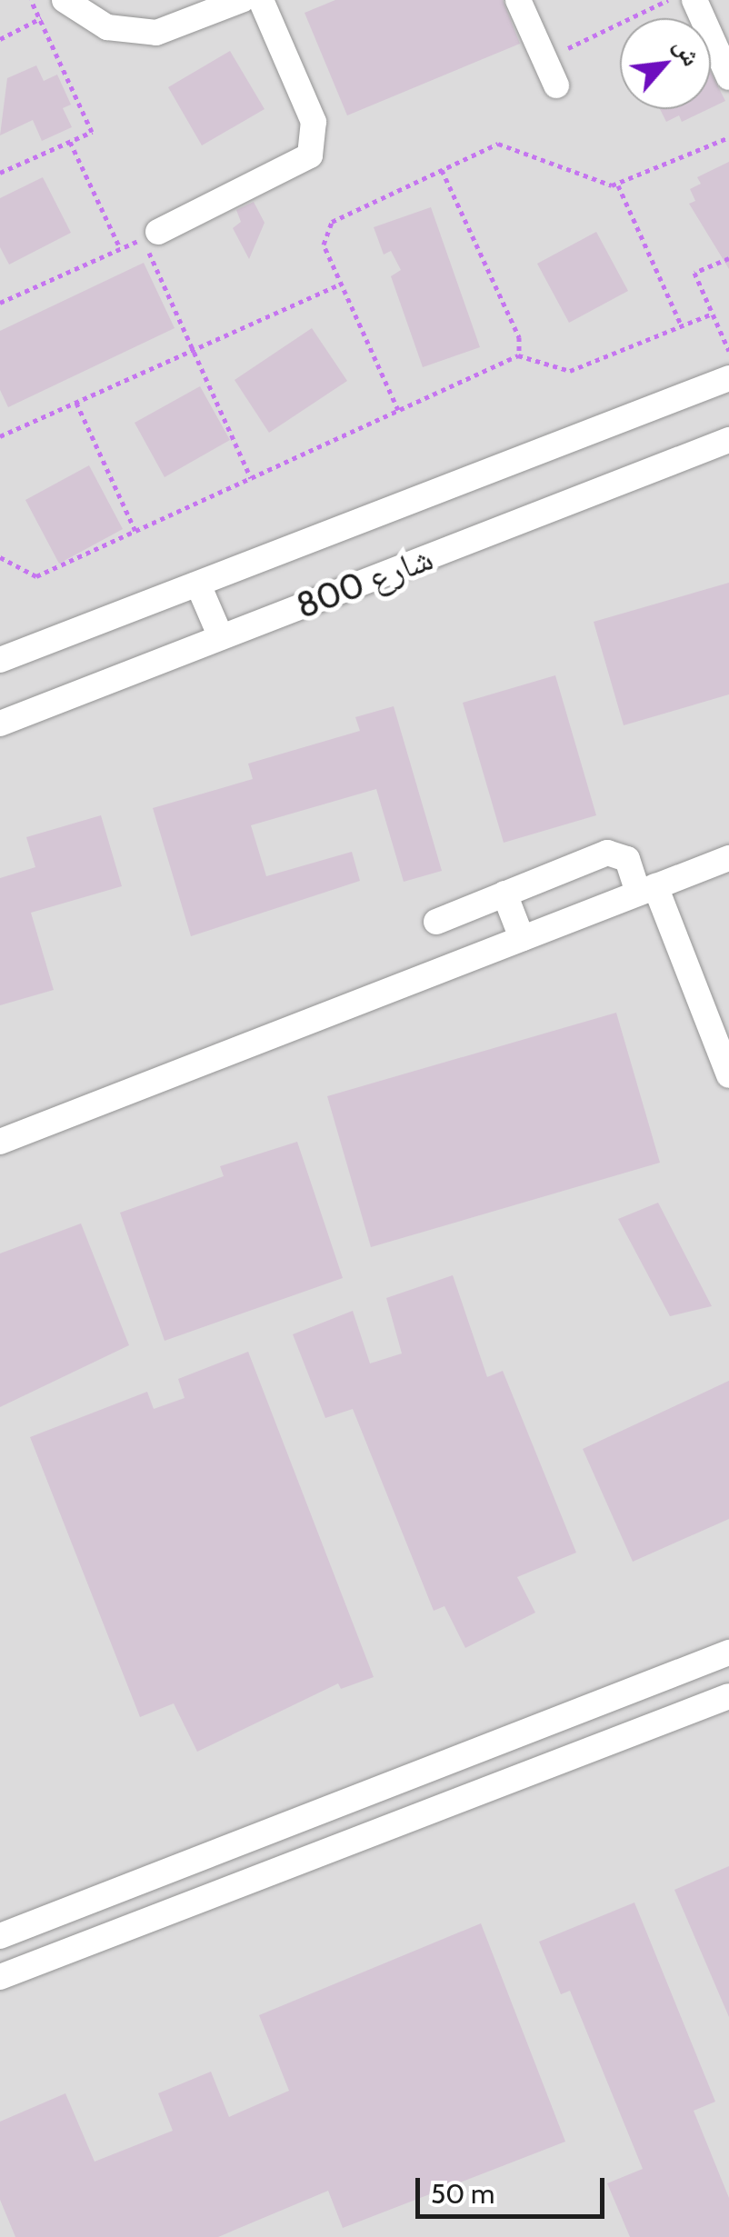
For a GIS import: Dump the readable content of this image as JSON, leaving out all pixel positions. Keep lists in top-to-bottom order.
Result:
{
  "streets": {
    "street": ["شارع 800"]
  },
  "scale_bar": "50 m",
  "north": "top right"
}
